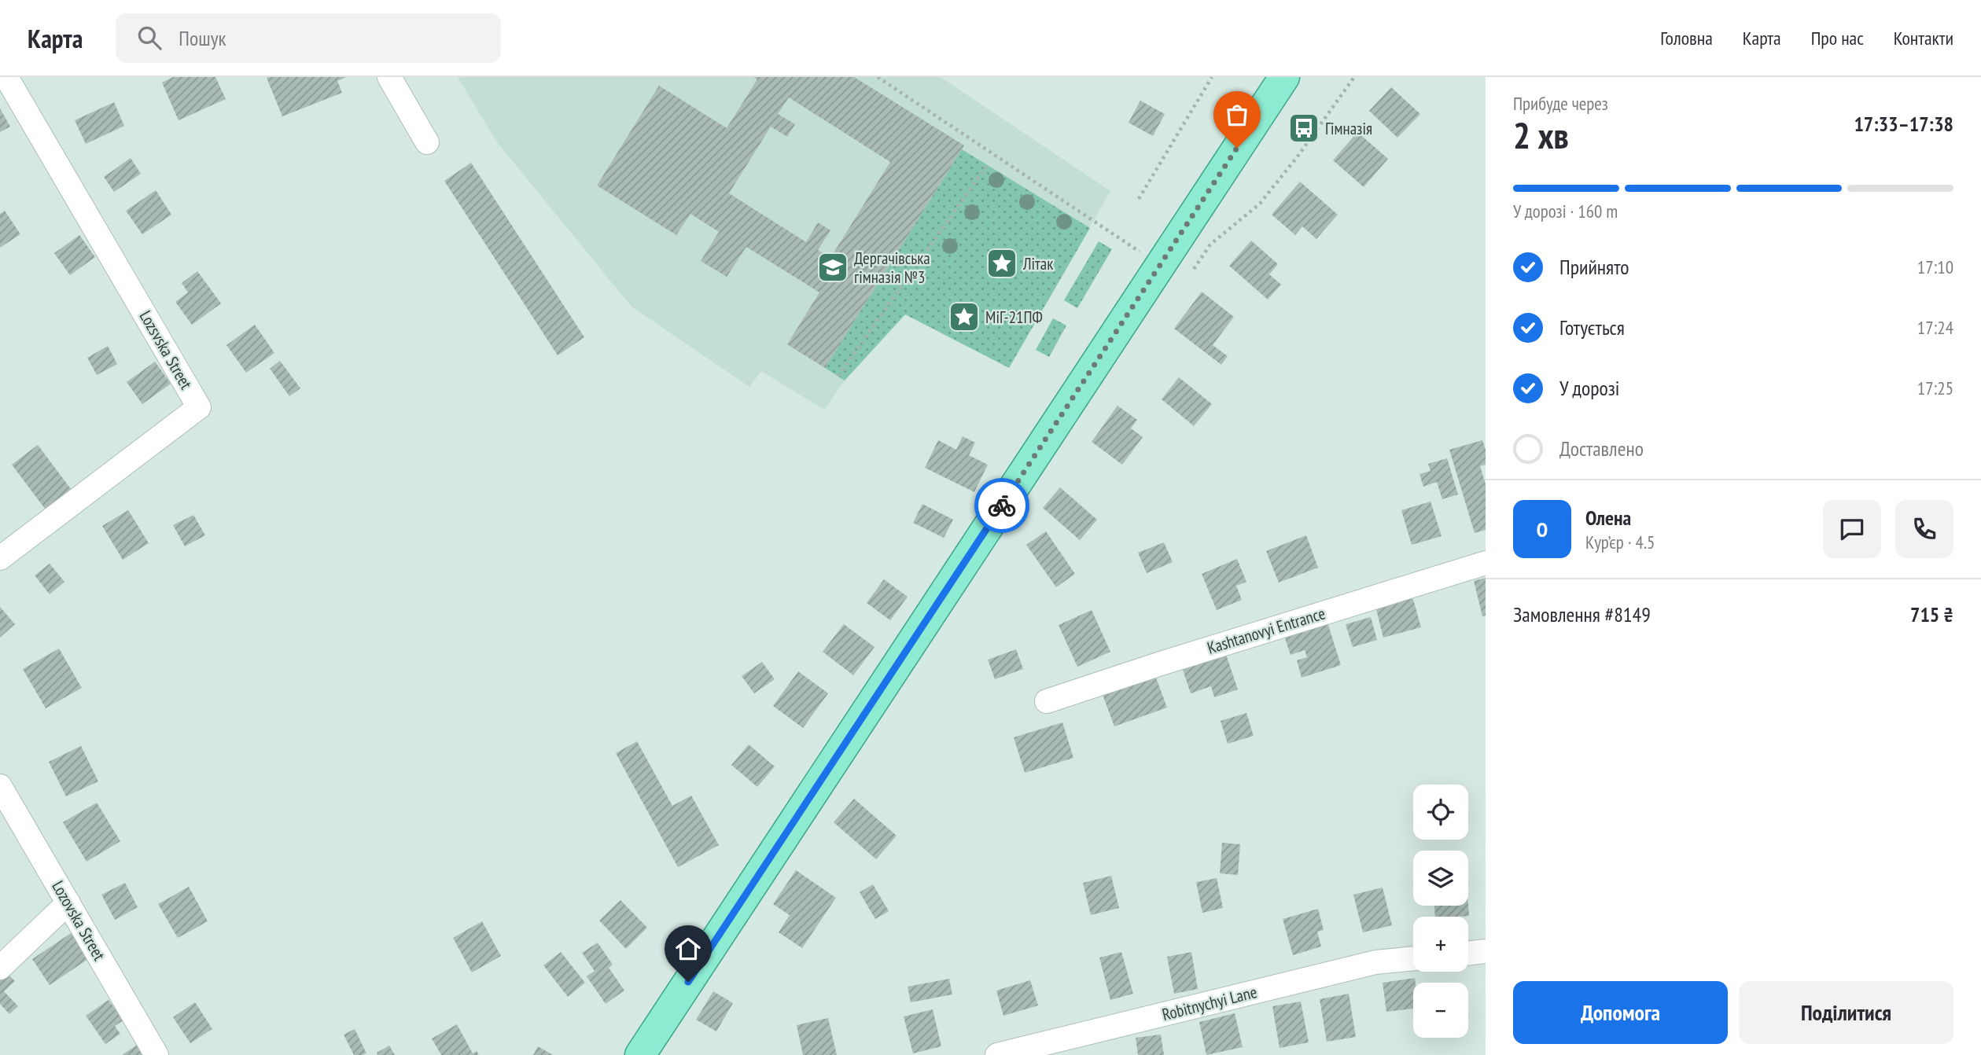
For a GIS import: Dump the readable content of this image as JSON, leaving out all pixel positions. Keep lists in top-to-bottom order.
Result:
{
  "streets": {
    "street": [
      "Lozsvska Street",
      "Kashtanovyi Entrance",
      "Lozovska Street",
      "Robitnychyi Lane"
    ]
  },
  "places": {
    "bus stop": ["Гімназія"],
    "place": ["Літак", "МіГ-21ПФ"],
    "school or university": ["Дергачівська гімназія №3"]
  },
  "page": {
    "header": "Карта",
    "search": "Пошук",
    "nav": [
      "Головна",
      "Карта",
      "Про нас",
      "Контакти"
    ],
    "heading": ["2 хв", "Прибуде через", "17:33–17:38"],
    "panel": [
      "Олена",
      "Кур’єр · 4.5",
      "Замовлення #8149",
      "715 ₴"
    ],
    "bar": "У дорозі · 160 m",
    "list": [
      ["Прийнято", "17:10"],
      ["Готується", "17:24"],
      ["У дорозі", "17:25"],
      "Доставлено"
    ],
    "round": "О",
    "map_buttons": ["+", "−"],
    "buttons": ["Допомога", "Поділитися"]
  }
}
